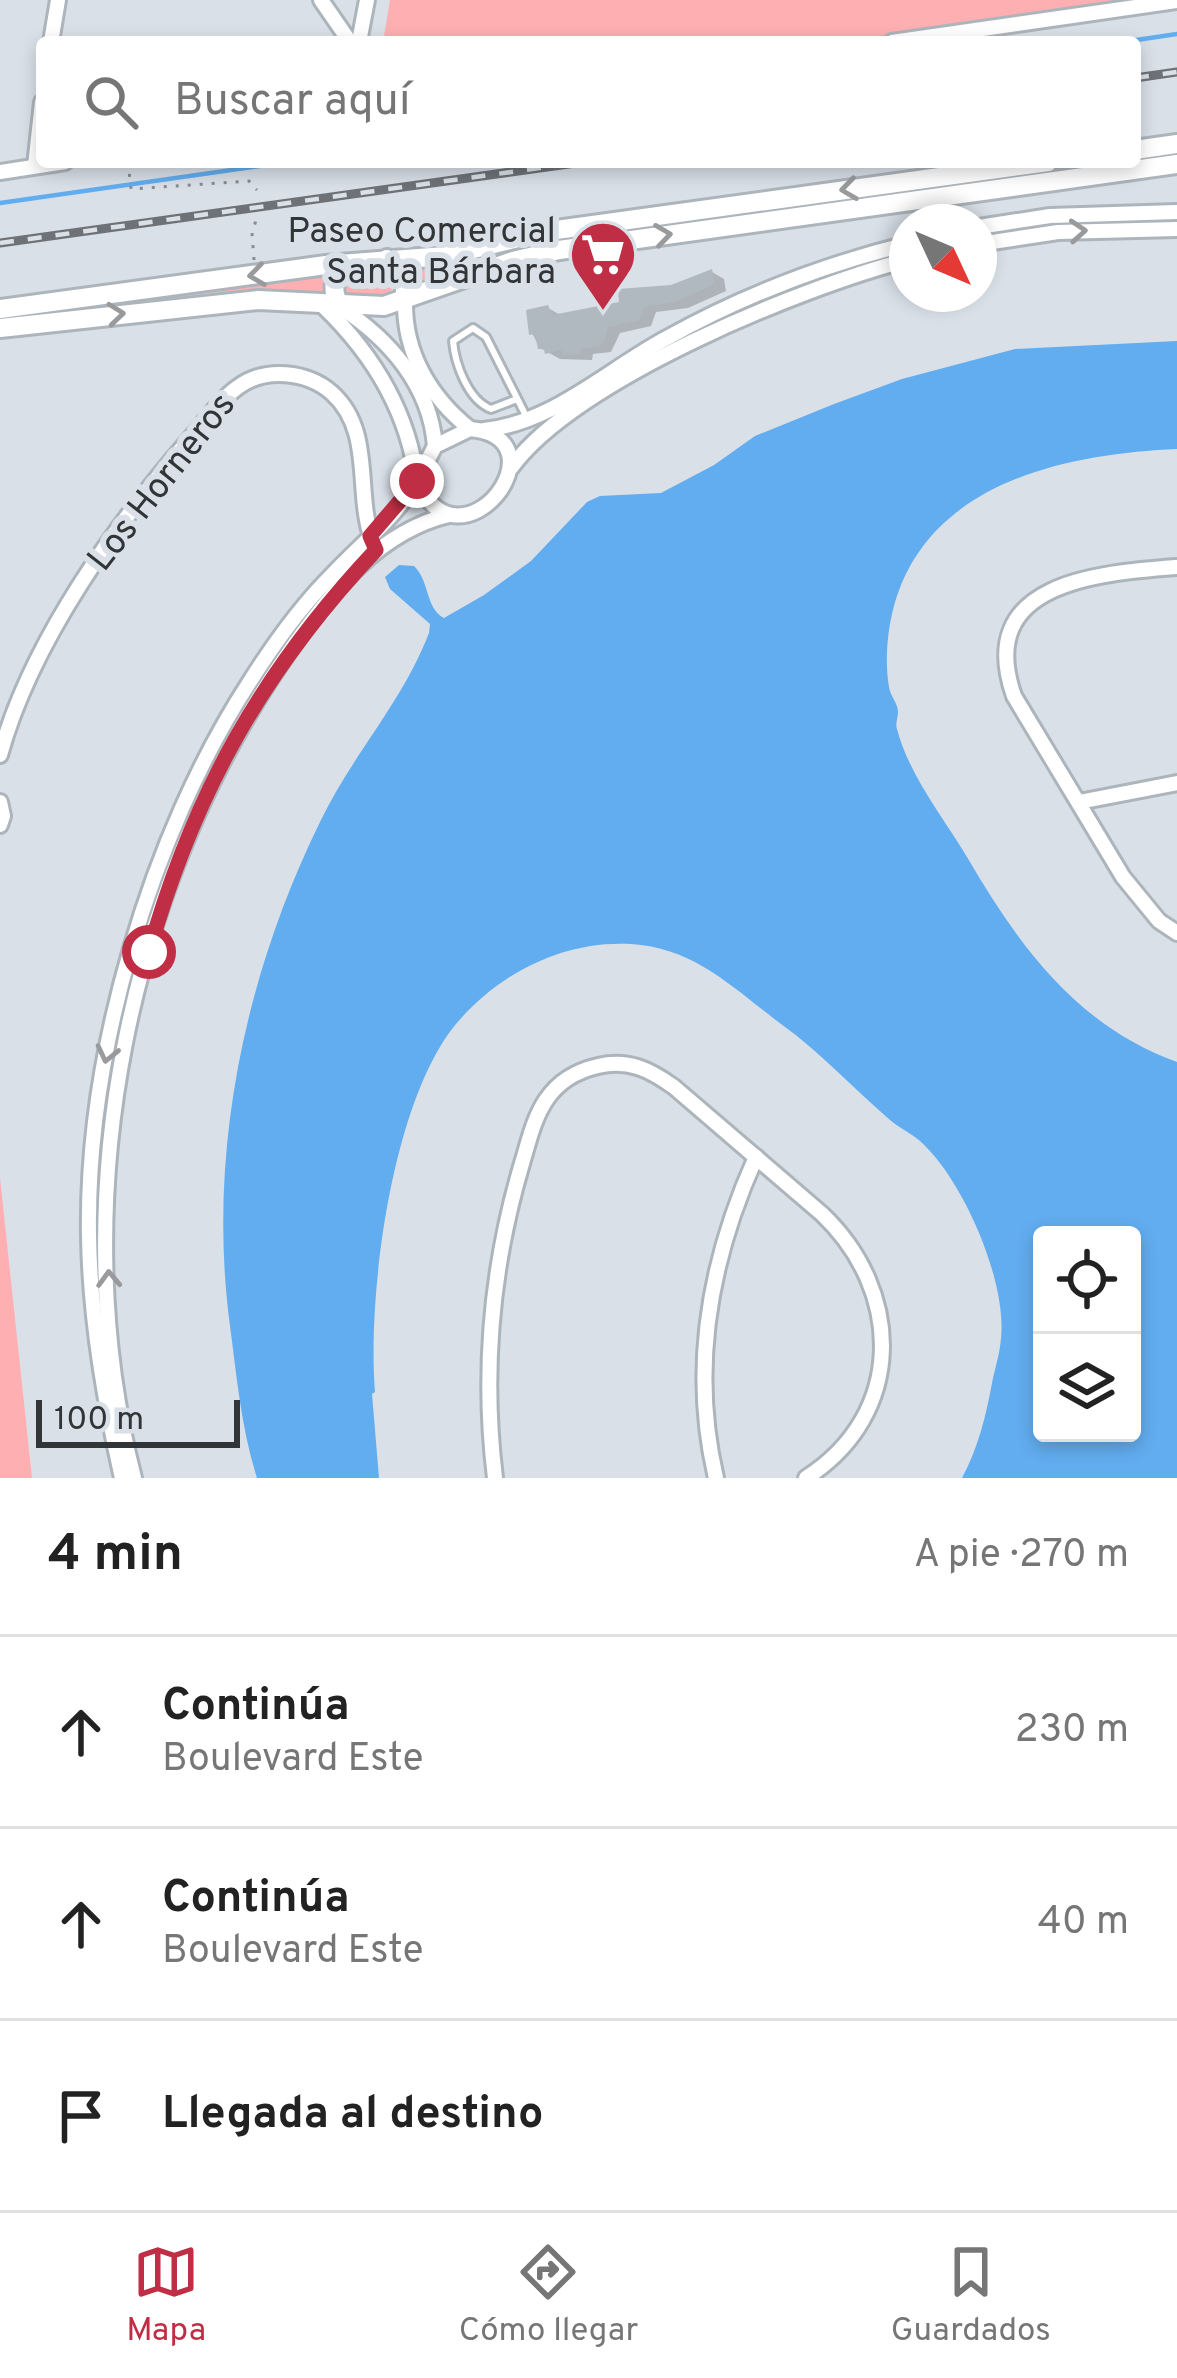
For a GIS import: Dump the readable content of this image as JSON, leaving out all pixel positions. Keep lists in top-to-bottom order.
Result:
{
  "streets": {
    "street": ["Los Horneros"]
  },
  "places": {
    "supermarket": ["Paseo Comercial Santa Bárbara"]
  },
  "scale_bar": "100 m",
  "north": "bottom right",
  "page": {
    "search": "Buscar aquí",
    "scale": "100 m",
    "heading": ["4 min", "A pie · 270 m"],
    "list": [
      ["Continúa", "Boulevard Este", "230 m"],
      ["Continúa", "Boulevard Este", "40 m"],
      "Llegada al destino"
    ],
    "nav": ["Mapa", "Cómo llegar", "Guardados"]
  }
}
